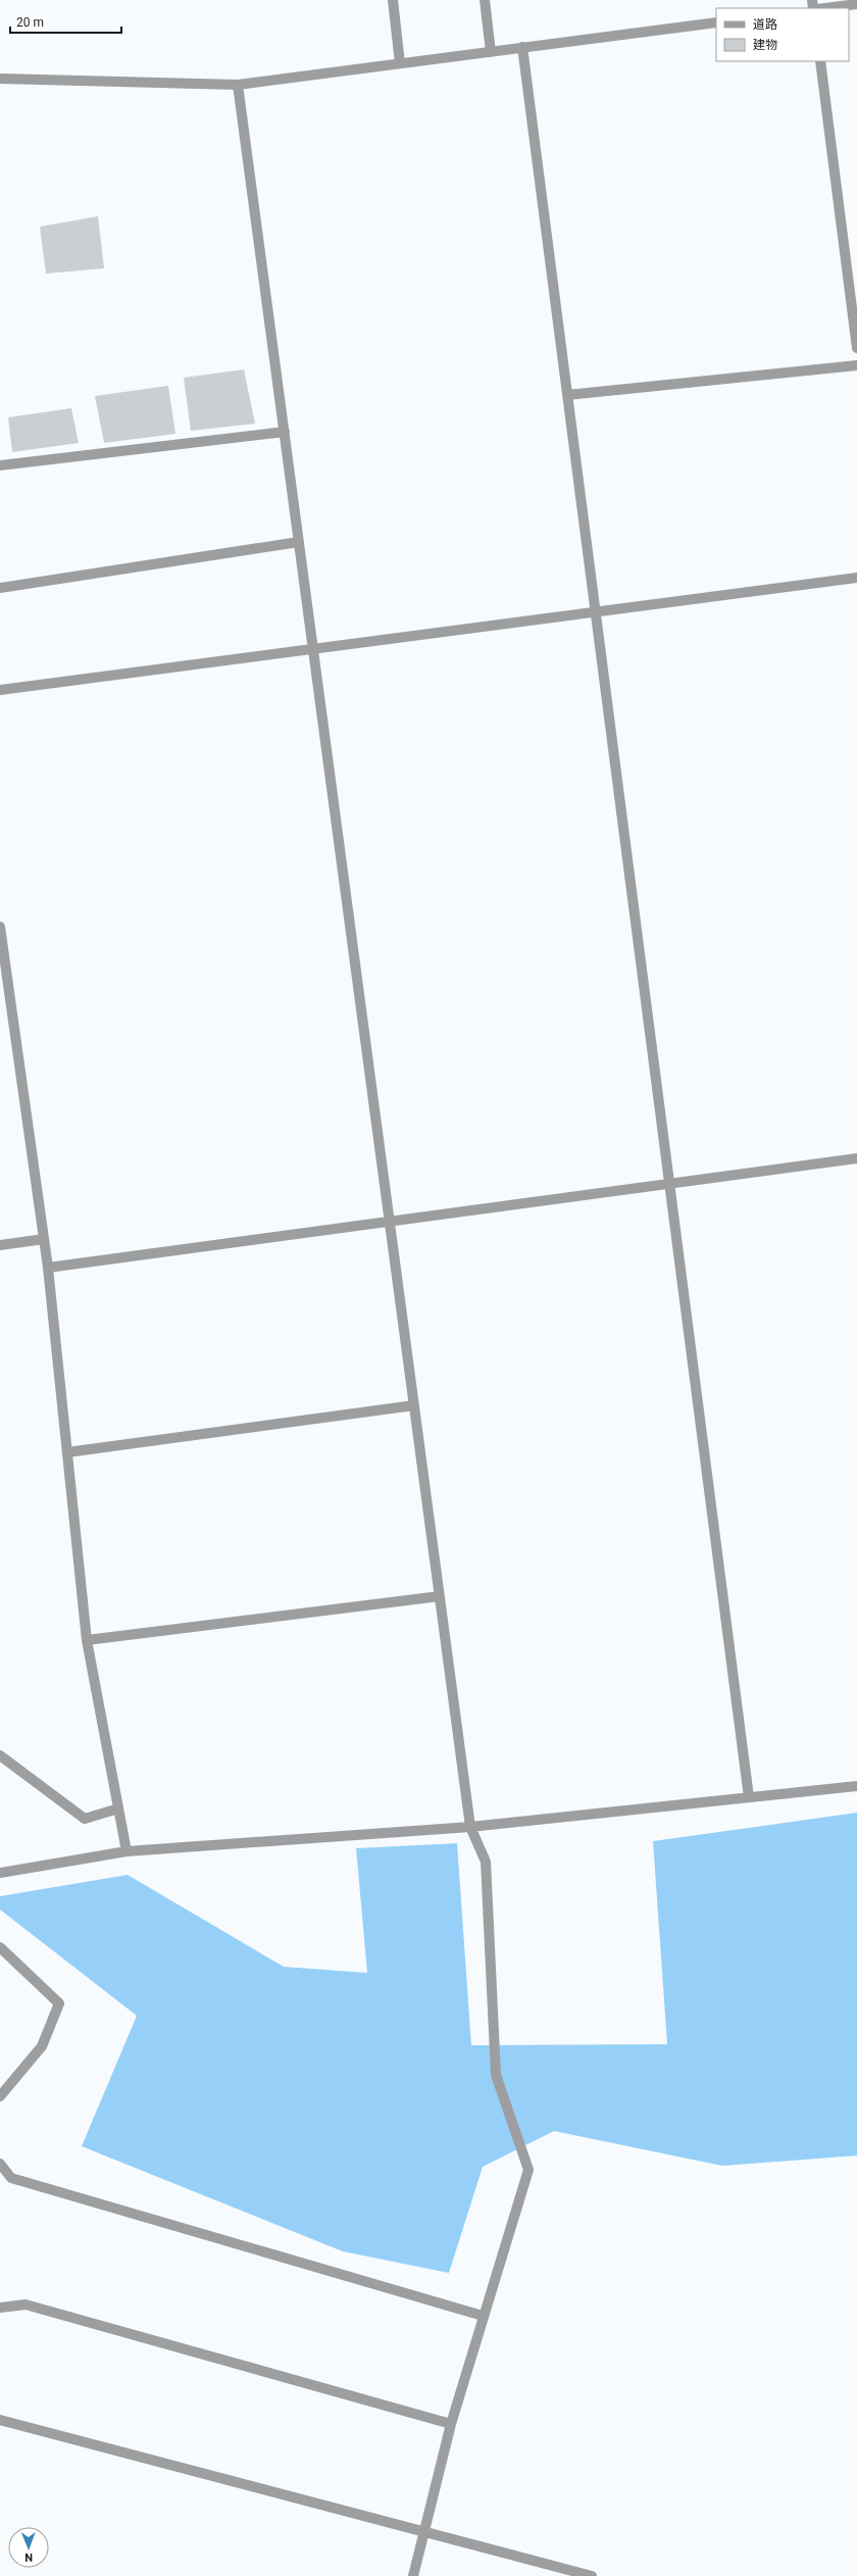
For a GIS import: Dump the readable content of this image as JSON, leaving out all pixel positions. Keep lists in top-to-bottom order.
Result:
{
  "legend": ["道路", "建物"],
  "scale_bar": "20 m",
  "north": "bottom"
}
